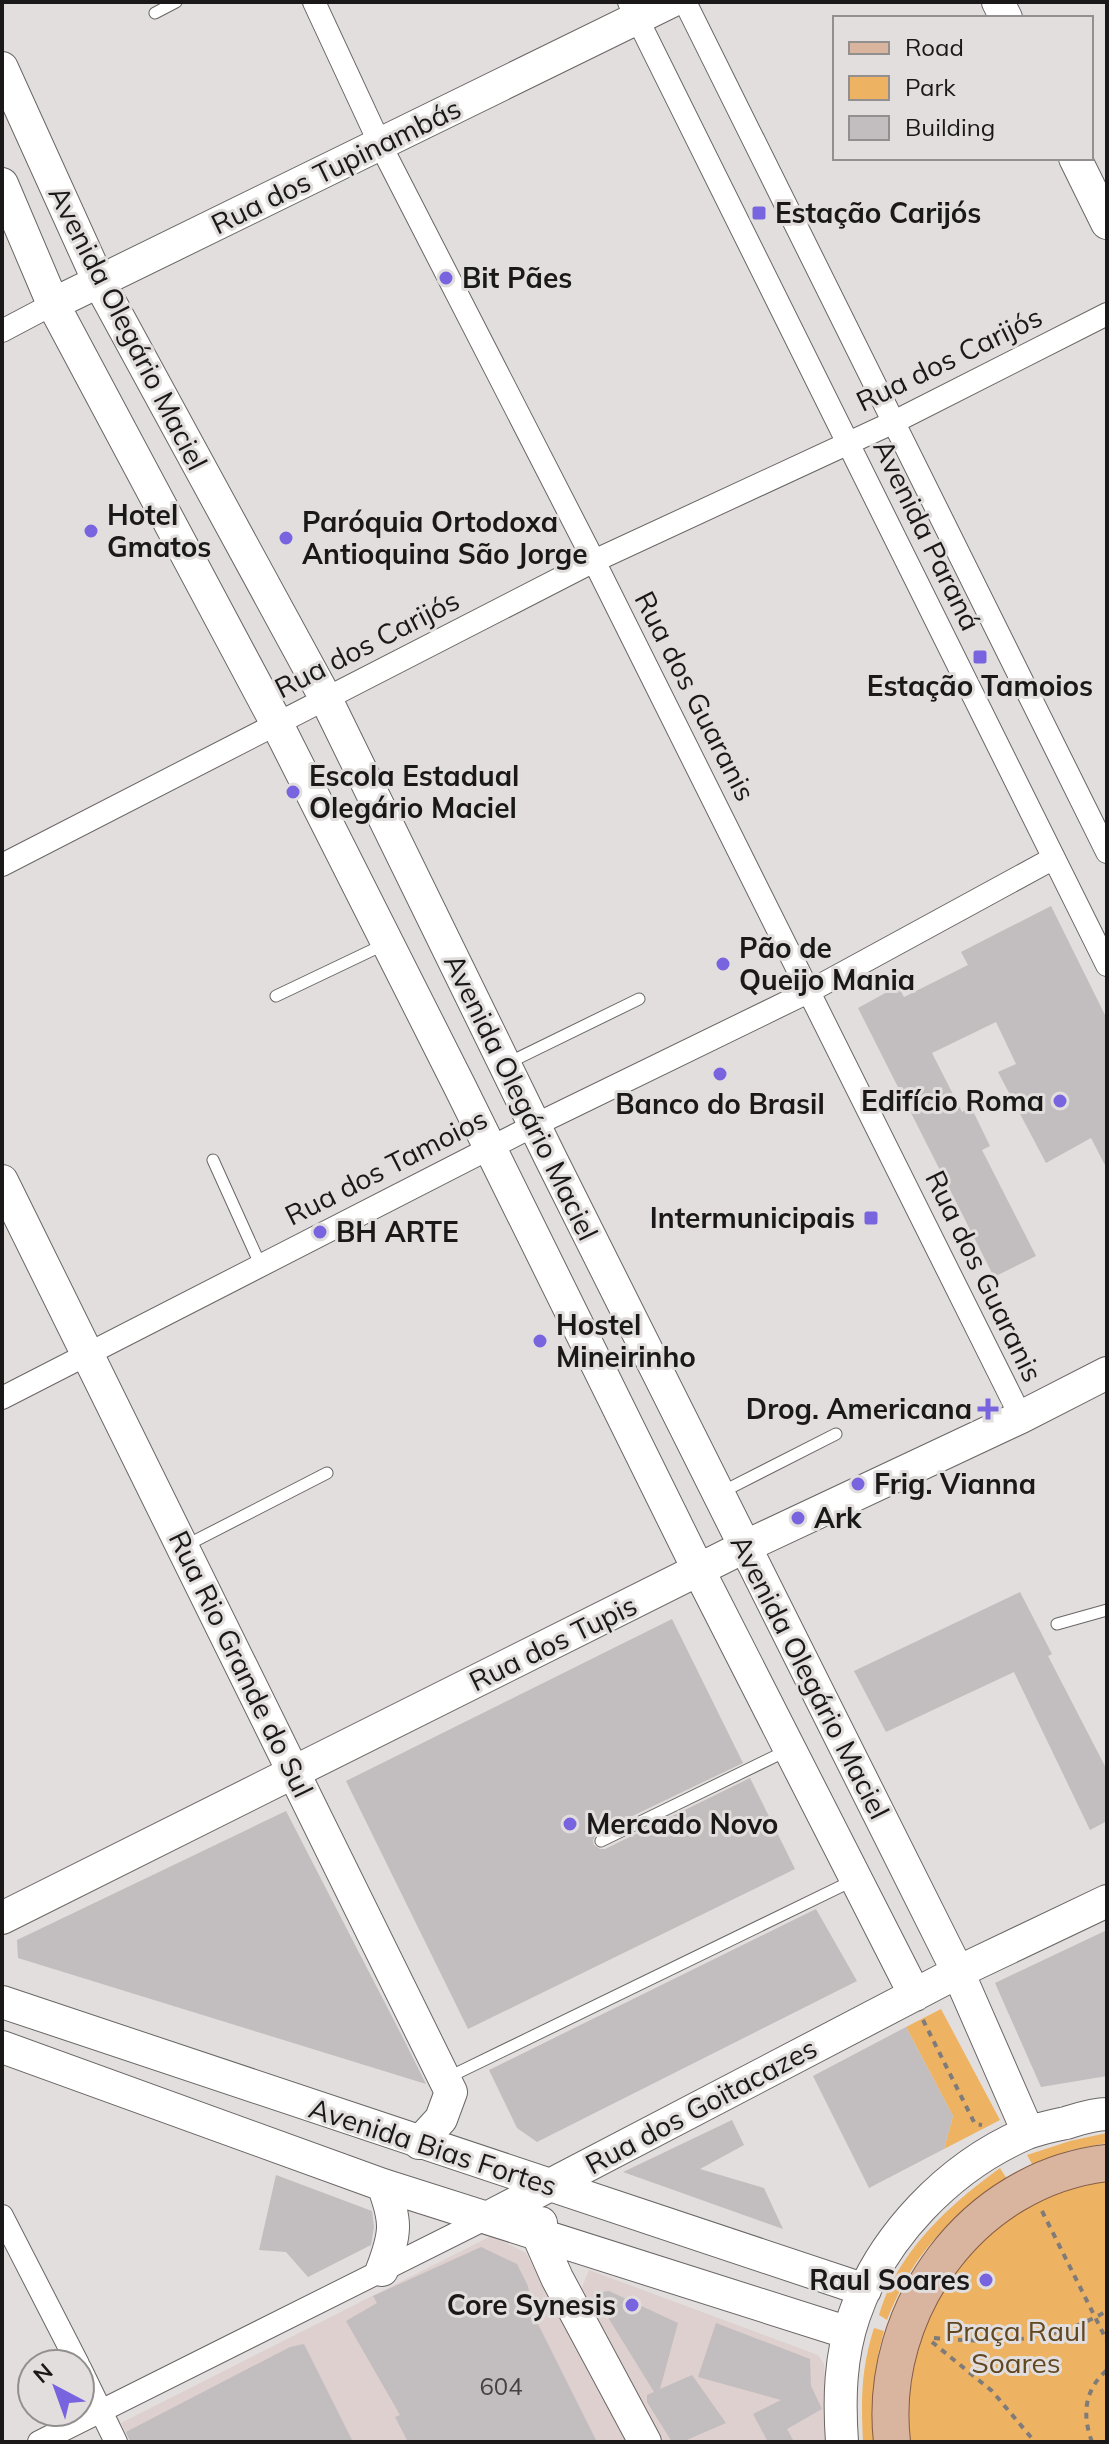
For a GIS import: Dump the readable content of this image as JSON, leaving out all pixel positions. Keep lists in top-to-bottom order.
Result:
{
  "streets": {
    "main road": [
      "Rua dos Tupinambás",
      "Avenida Olegário Maciel",
      "Rua dos Tupis",
      "Rua Rio Grande do Sul",
      "Rua dos Goitacazes",
      "Avenida Bias Fortes"
    ],
    "street": [
      "Rua dos Carijós",
      "Avenida Paraná",
      "Rua dos Guaranis",
      "Rua dos Tamoios"
    ]
  },
  "crossings": [
    ["Rua dos Tupinambás", "Avenida Olegário Maciel"],
    ["Rua dos Tupinambás", "Avenida Paraná"],
    ["Rua dos Tupinambás", "Rua dos Guaranis"],
    ["Avenida Olegário Maciel", "Rua dos Carijós"],
    ["Avenida Olegário Maciel", "Rua dos Tamoios"],
    ["Avenida Olegário Maciel", "Rua dos Tupis"],
    ["Avenida Olegário Maciel", "Rua dos Goitacazes"],
    ["Rua dos Carijós", "Avenida Paraná"],
    ["Rua dos Carijós", "Rua dos Guaranis"],
    ["Avenida Paraná", "Rua dos Tamoios"],
    ["Rua dos Guaranis", "Rua dos Tamoios"],
    ["Rua dos Guaranis", "Rua dos Tupis"],
    ["Rua dos Tamoios", "Rua Rio Grande do Sul"],
    ["Rua dos Tupis", "Rua Rio Grande do Sul"],
    ["Rua dos Goitacazes", "Avenida Bias Fortes"]
  ],
  "parks": ["Praça Raul Soares"],
  "places": {
    "transit": ["Estação Carijós", "Estação Tamoios", "Intermunicipais"],
    "other": [
      "Bit Pães",
      "Hotel Gmatos",
      "Paróquia Ortodoxa Antioquina São Jorge",
      "Escola Estadual Olegário Maciel",
      "Pão de Queijo Mania",
      "Banco do Brasil",
      "Edifício Roma",
      "BH ARTE",
      "Hostel Mineirinho",
      "Frig. Vianna",
      "Ark",
      "Mercado Novo",
      "Raul Soares",
      "Core Synesis"
    ],
    "health": ["Drog. Americana"]
  },
  "house_numbers": ["604"],
  "legend": ["Road", "Park", "Building"],
  "north": "top left"
}
